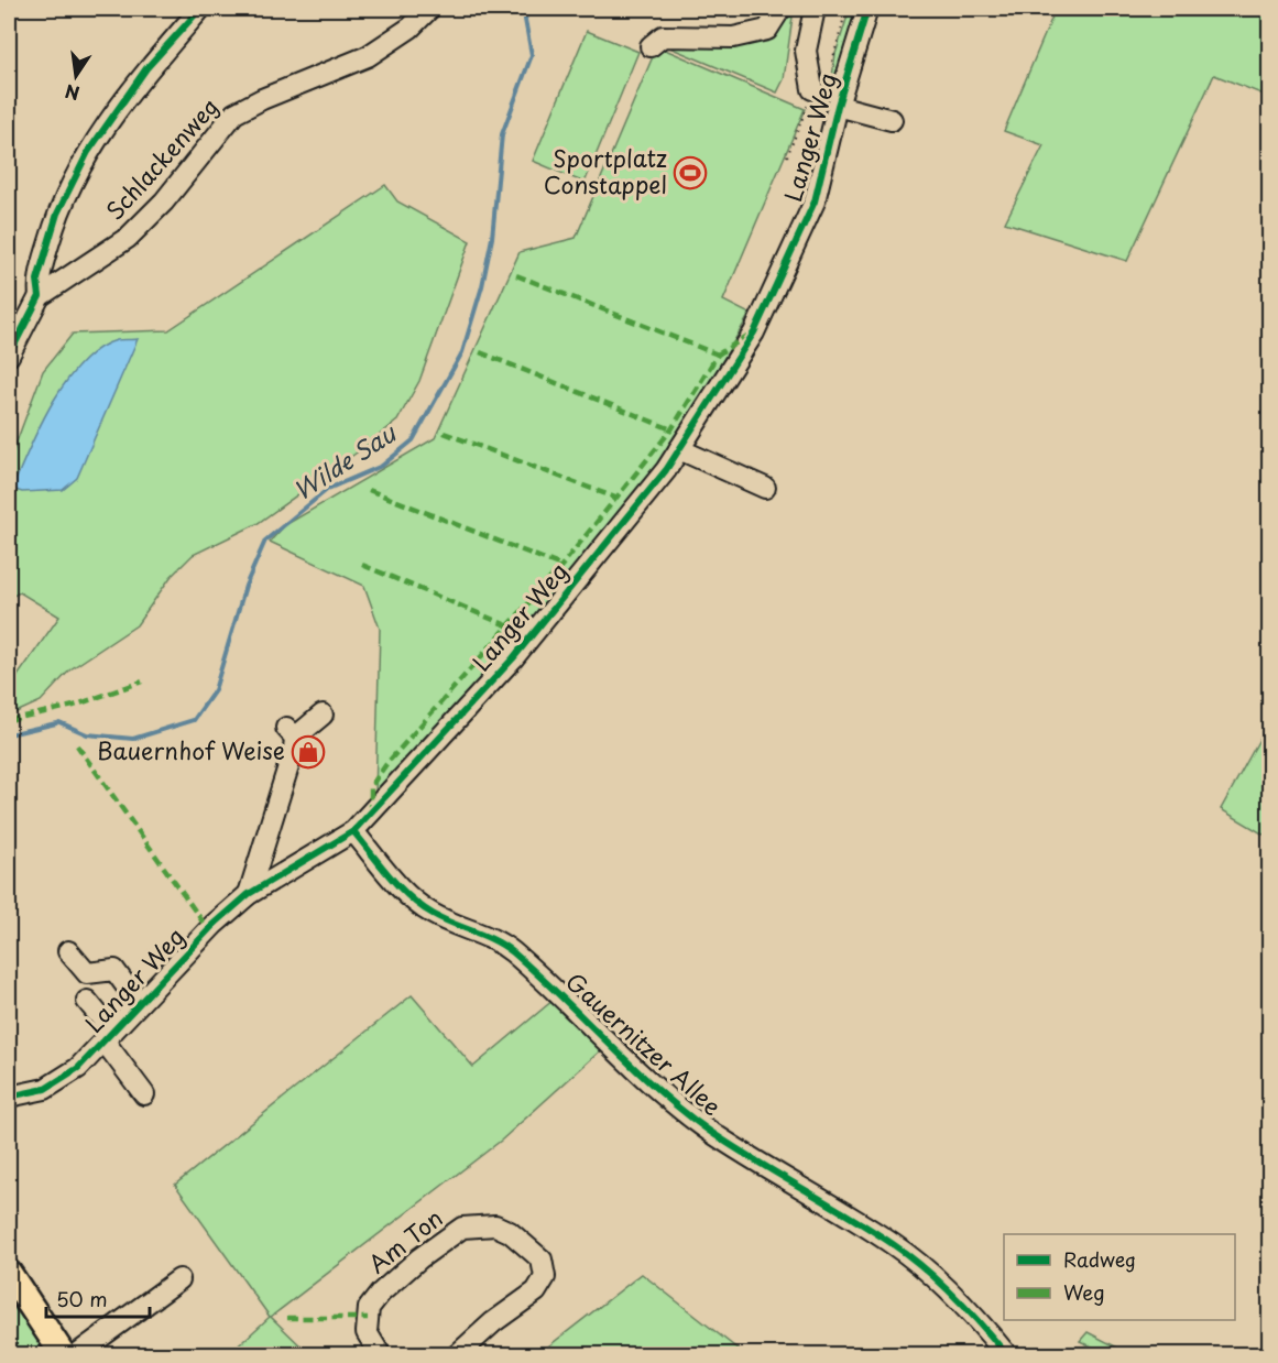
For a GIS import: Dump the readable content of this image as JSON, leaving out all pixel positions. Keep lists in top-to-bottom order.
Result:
{
  "streets": {
    "street": [
      "Langer Weg",
      "Schlackenweg",
      "Gauernitzer Allee",
      "Am Ton"
    ]
  },
  "crossings": [
    ["Langer Weg", "Gauernitzer Allee"]
  ],
  "water": ["Wilde Sau"],
  "places": {
    "sports": ["Sportplatz Constappel"],
    "shop": ["Bauernhof Weise"]
  },
  "legend": ["Radweg", "Weg"],
  "scale_bar": "50 m",
  "north": "bottom"
}
